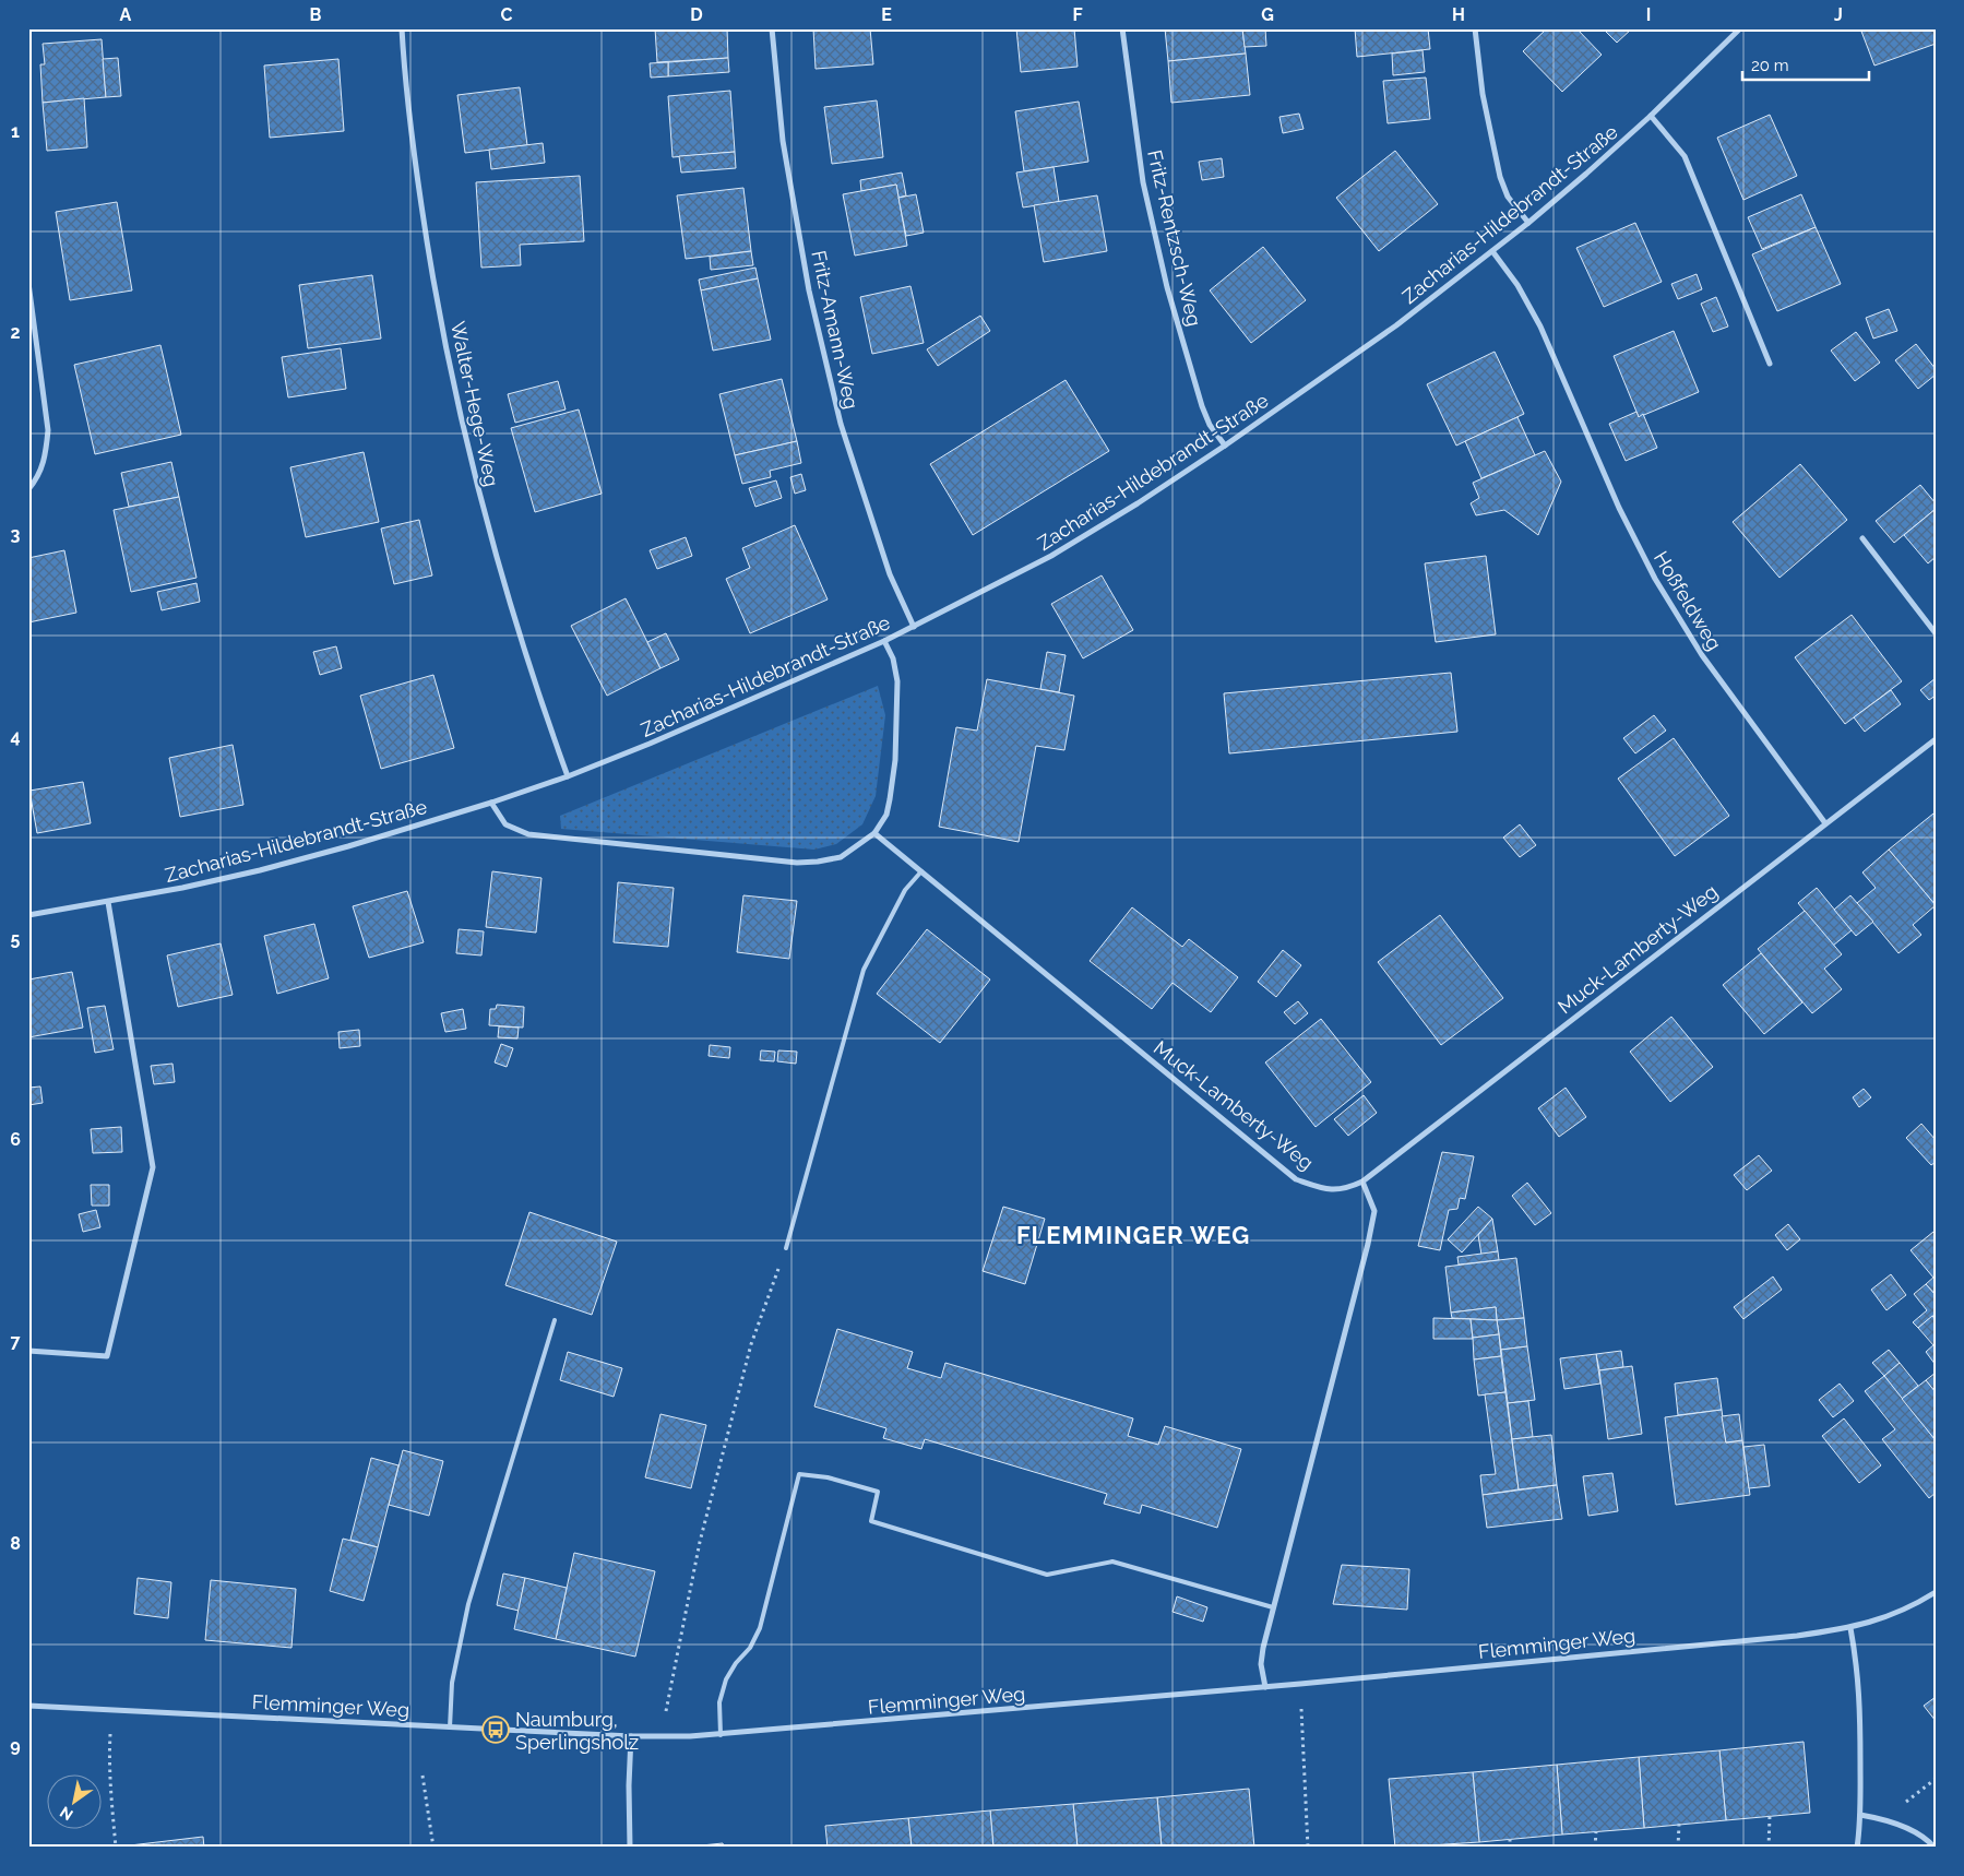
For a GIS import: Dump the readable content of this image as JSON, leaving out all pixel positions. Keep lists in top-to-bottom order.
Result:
{
  "streets": {
    "street": [
      "Zacharias-Hildebrandt-Straße",
      "Fritz-Rentzsch-Weg",
      "Fritz-Amann-Weg",
      "Walter-Hege-Weg",
      "Hoßfeldweg",
      "Muck-Lamberty-Weg",
      "Flemminger Weg"
    ]
  },
  "crossings": [
    ["Zacharias-Hildebrandt-Straße", "Fritz-Rentzsch-Weg"],
    ["Zacharias-Hildebrandt-Straße", "Fritz-Amann-Weg"],
    ["Zacharias-Hildebrandt-Straße", "Walter-Hege-Weg"],
    ["Zacharias-Hildebrandt-Straße", "Hoßfeldweg"],
    ["Hoßfeldweg", "Muck-Lamberty-Weg"]
  ],
  "districts": ["FLEMMINGER WEG"],
  "places": {
    "bus stop": ["Naumburg, Sperlingsholz"]
  },
  "scale_bar": "20 m",
  "north": "bottom left",
  "grid": {
    "columns": [
      "A",
      "B",
      "C",
      "D",
      "E",
      "F",
      "G",
      "H",
      "I",
      "J"
    ],
    "rows": [
      "1",
      "2",
      "3",
      "4",
      "5",
      "6",
      "7",
      "8",
      "9"
    ]
  }
}
